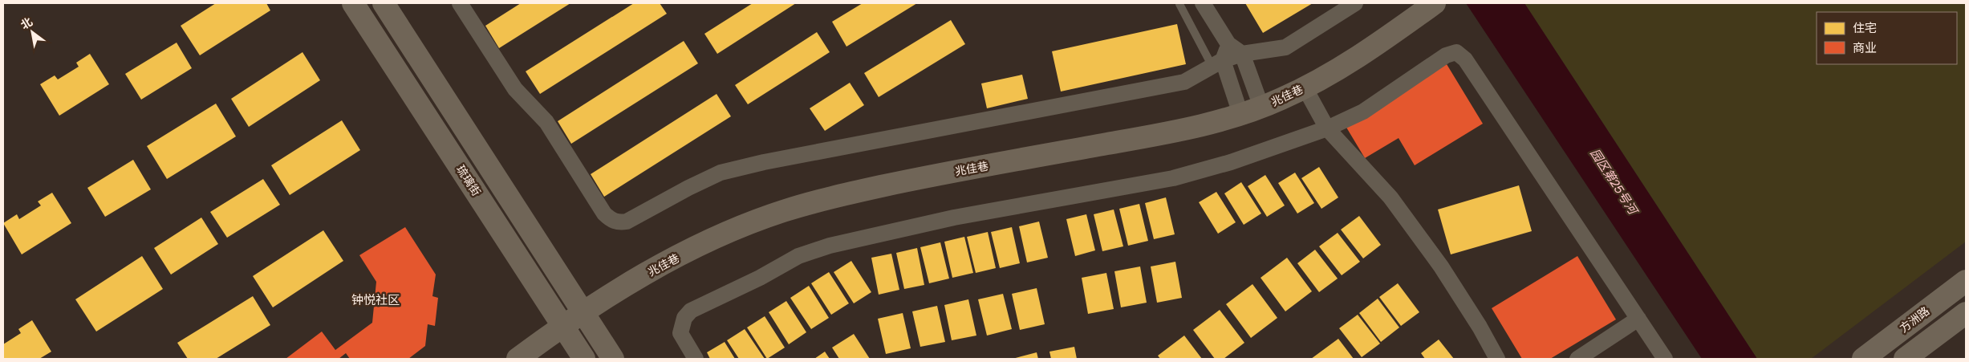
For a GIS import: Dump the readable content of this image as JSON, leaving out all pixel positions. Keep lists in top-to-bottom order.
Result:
{
  "streets": {
    "main road": ["兆佳巷", "琉璃街", "方洲路"]
  },
  "crossings": [
    ["兆佳巷", "琉璃街"]
  ],
  "districts": ["钟悦社区"],
  "water": ["园区第25号河"],
  "legend": ["住宅", "商业"],
  "north": "top left"
}
